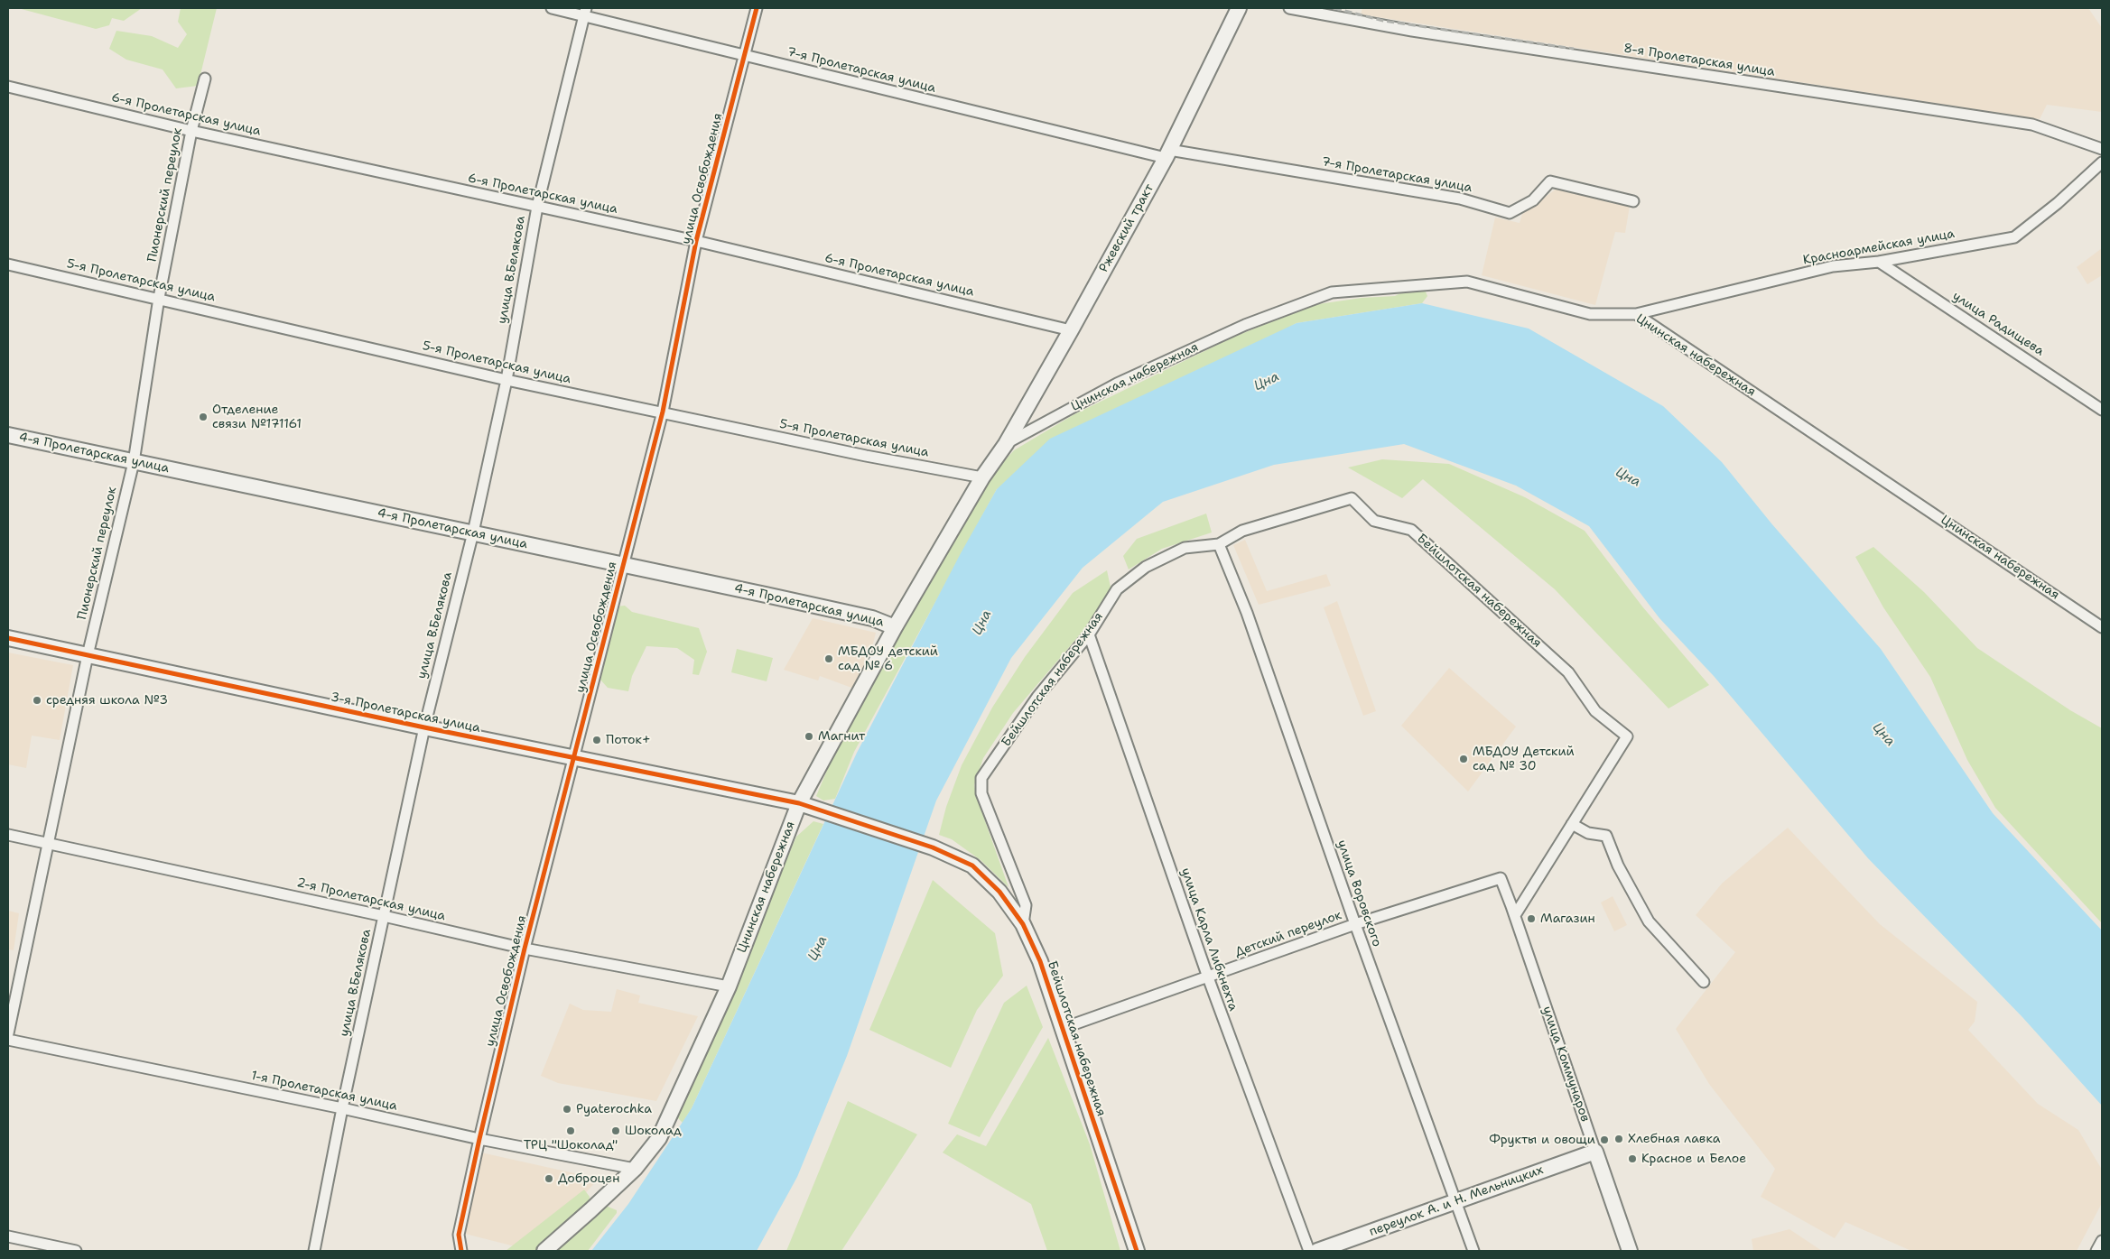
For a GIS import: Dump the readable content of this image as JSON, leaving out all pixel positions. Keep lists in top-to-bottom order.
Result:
{
  "streets": {
    "street": [
      "8-я Пролетарская улица",
      "7-я Пролетарская улица",
      "6-я Пролетарская улица",
      "улица Освобождения",
      "Пионерский переулок",
      "Ржевский тракт",
      "Красноармейская улица",
      "улица В.Белякова",
      "5-я Пролетарская улица",
      "улица Радищева",
      "Цнинская набережная",
      "4-я Пролетарская улица",
      "Бейшлотская набережная",
      "3-я Пролетарская улица",
      "улица Воровского",
      "2-я Пролетарская улица",
      "Детский переулок",
      "улица Карла Либкнехта",
      "улица Коммунаров",
      "1-я Пролетарская улица",
      "переулок А. и Н. Мельницких"
    ]
  },
  "crossings": [
    ["7-я Пролетарская улица", "улица Освобождения"],
    ["7-я Пролетарская улица", "Ржевский тракт"],
    ["7-я Пролетарская улица", "улица В.Белякова"],
    ["6-я Пролетарская улица", "улица Освобождения"],
    ["6-я Пролетарская улица", "Пионерский переулок"],
    ["6-я Пролетарская улица", "Ржевский тракт"],
    ["6-я Пролетарская улица", "улица В.Белякова"],
    ["улица Освобождения", "5-я Пролетарская улица"],
    ["улица Освобождения", "4-я Пролетарская улица"],
    ["улица Освобождения", "3-я Пролетарская улица"],
    ["улица Освобождения", "2-я Пролетарская улица"],
    ["улица Освобождения", "1-я Пролетарская улица"],
    ["Пионерский переулок", "5-я Пролетарская улица"],
    ["Пионерский переулок", "4-я Пролетарская улица"],
    ["Пионерский переулок", "3-я Пролетарская улица"],
    ["Пионерский переулок", "2-я Пролетарская улица"],
    ["Ржевский тракт", "Цнинская набережная"],
    ["Красноармейская улица", "улица Радищева"],
    ["Красноармейская улица", "Цнинская набережная"],
    ["улица В.Белякова", "5-я Пролетарская улица"],
    ["улица В.Белякова", "4-я Пролетарская улица"],
    ["улица В.Белякова", "3-я Пролетарская улица"],
    ["улица В.Белякова", "2-я Пролетарская улица"],
    ["улица В.Белякова", "1-я Пролетарская улица"],
    ["5-я Пролетарская улица", "Цнинская набережная"],
    ["Цнинская набережная", "4-я Пролетарская улица"],
    ["Цнинская набережная", "3-я Пролетарская улица"],
    ["Цнинская набережная", "2-я Пролетарская улица"],
    ["Цнинская набережная", "1-я Пролетарская улица"],
    ["Бейшлотская набережная", "3-я Пролетарская улица"],
    ["Бейшлотская набережная", "улица Воровского"],
    ["Бейшлотская набережная", "Детский переулок"],
    ["Бейшлотская набережная", "улица Карла Либкнехта"],
    ["улица Воровского", "Детский переулок"],
    ["улица Воровского", "переулок А. и Н. Мельницких"],
    ["Детский переулок", "улица Карла Либкнехта"],
    ["Детский переулок", "улица Коммунаров"],
    ["улица Коммунаров", "переулок А. и Н. Мельницких"]
  ],
  "water": ["Цна"],
  "places": [
    "Отделение связи №171161",
    "МБДОУ детский сад № 6",
    "средняя школа №3",
    "Магнит",
    "Поток+",
    "МБДОУ Детский сад № 30",
    "Магазин",
    "Pyaterochka",
    "ТРЦ \"Шоколад\"",
    "Шоколад",
    "Хлебная лавка",
    "Фрукты и овощи",
    "Красное и Белое",
    "Доброцен"
  ]
}
